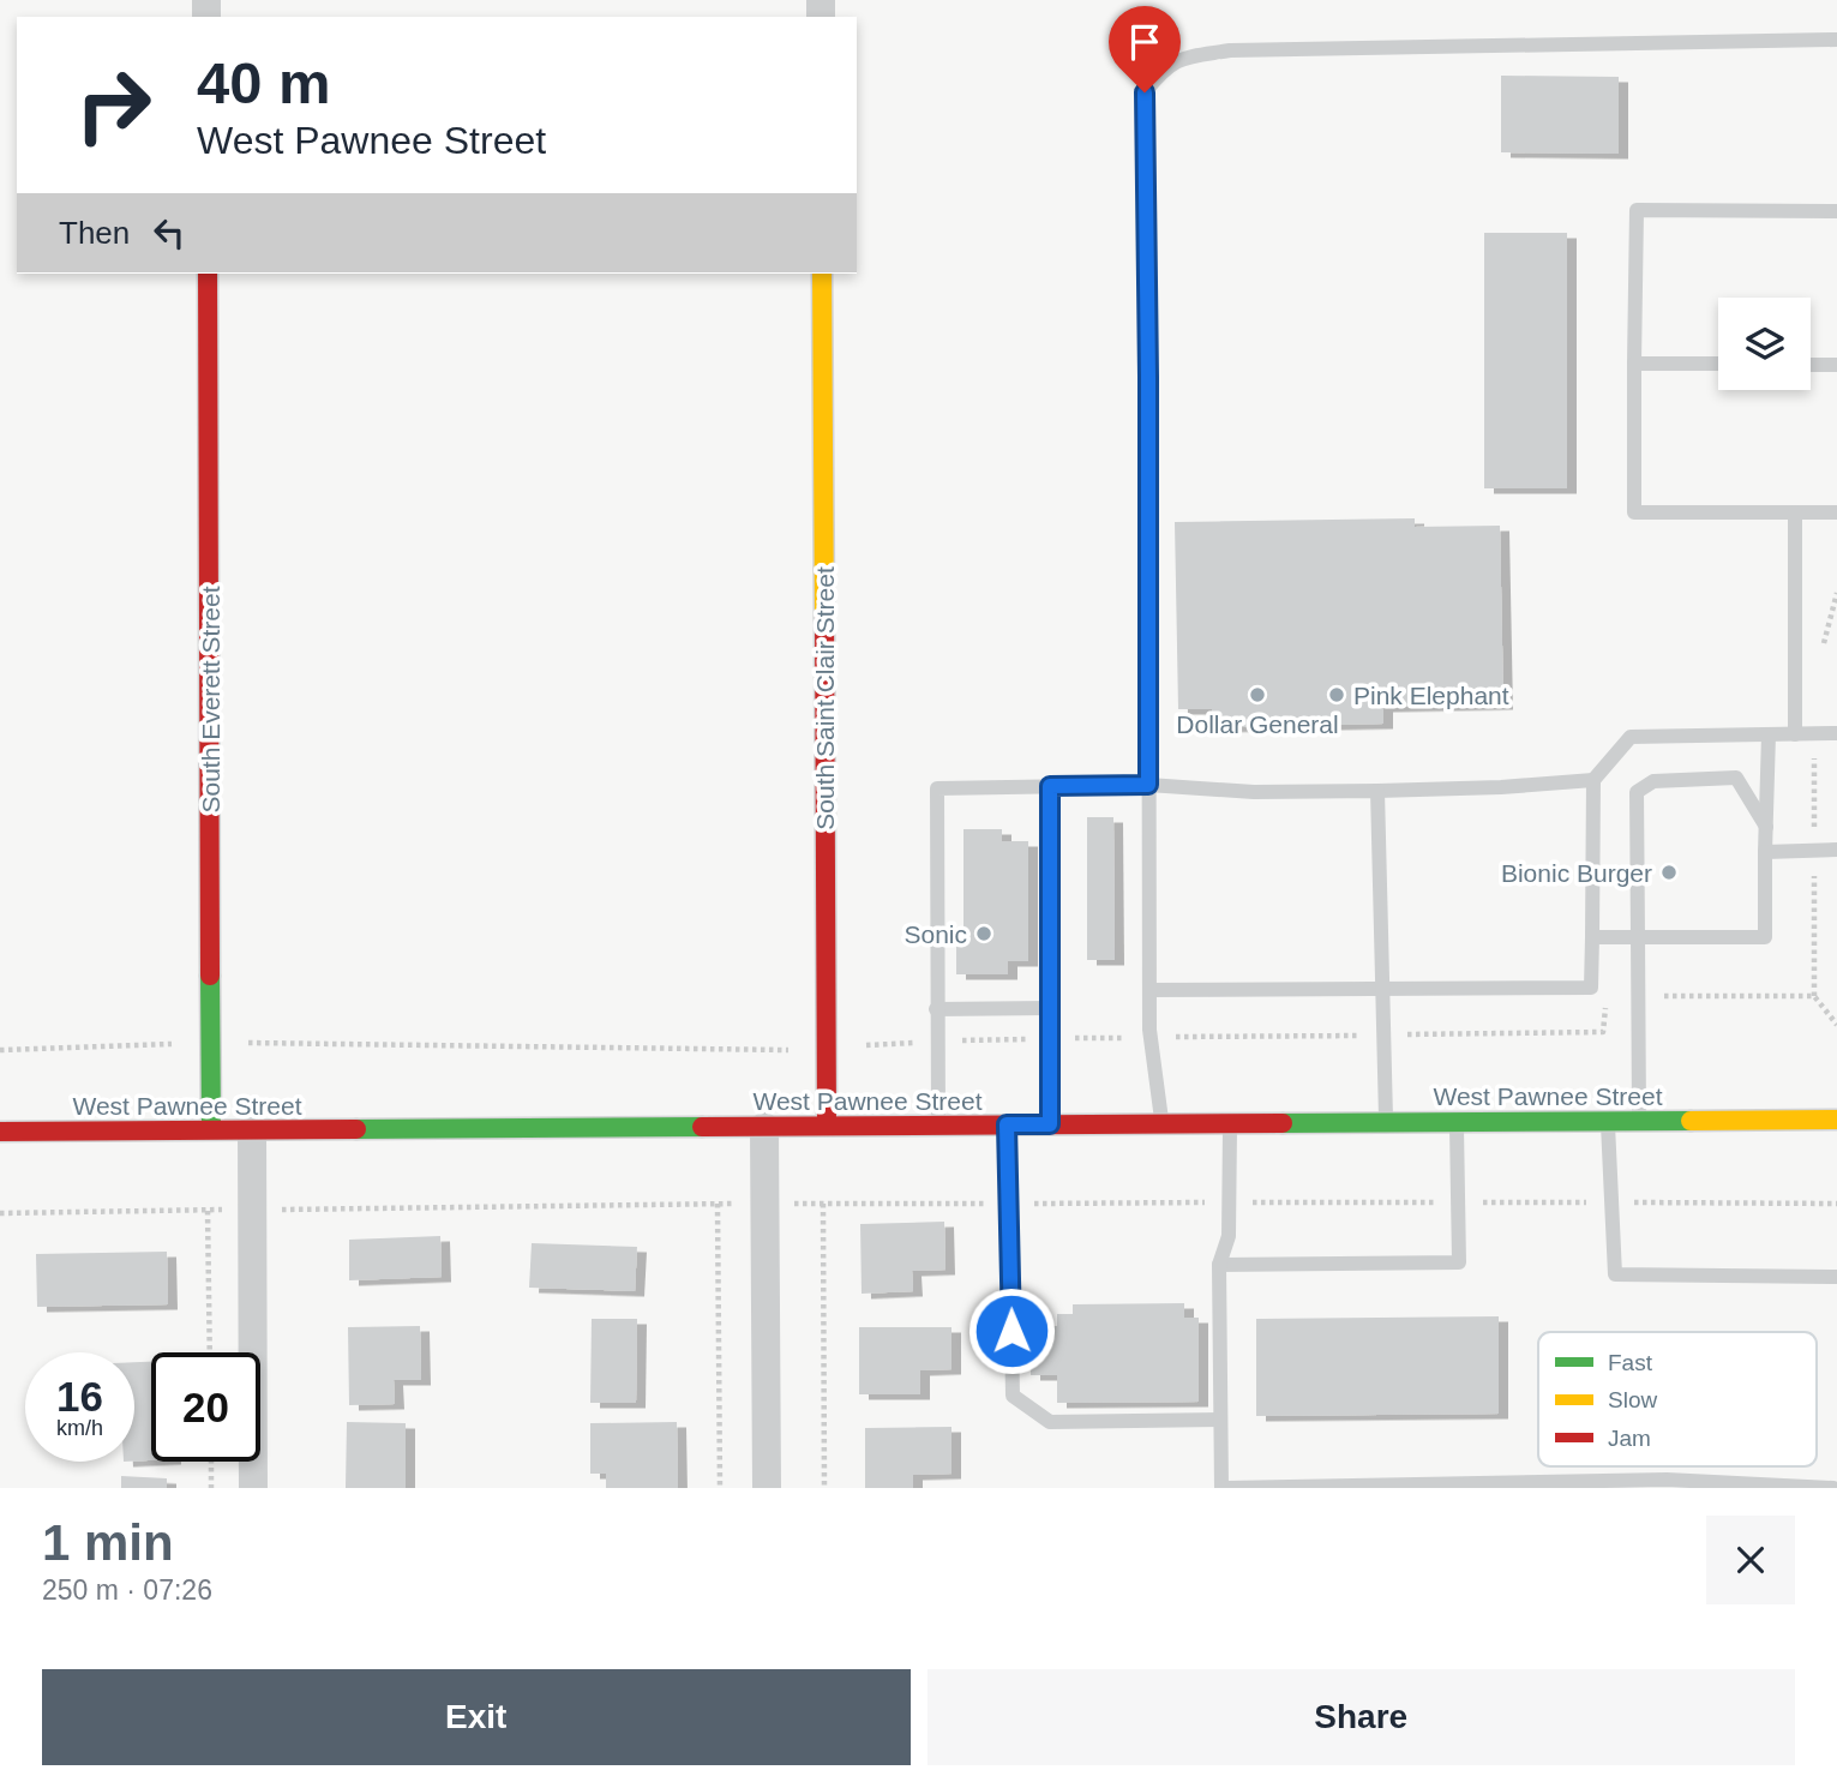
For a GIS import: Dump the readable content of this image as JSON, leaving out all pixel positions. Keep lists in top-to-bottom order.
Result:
{
  "streets": {
    "main road": ["South Saint Clair Street", "South Everett Street", "West Pawnee Street"]
  },
  "crossings": [
    ["South Saint Clair Street", "West Pawnee Street"],
    ["South Everett Street", "West Pawnee Street"]
  ],
  "places": [
    "Dollar General",
    "Pink Elephant",
    "Bionic Burger",
    "Sonic"
  ],
  "legend": ["Fast", "Slow", "Jam"],
  "page": {
    "turn": ["40 m", "West Pawnee Street"],
    "then": "Then",
    "speed": "16 km/h",
    "limit": "20",
    "heading": ["1 min", "250 m · 07:26"],
    "buttons": ["Exit", "Share"]
  }
}
